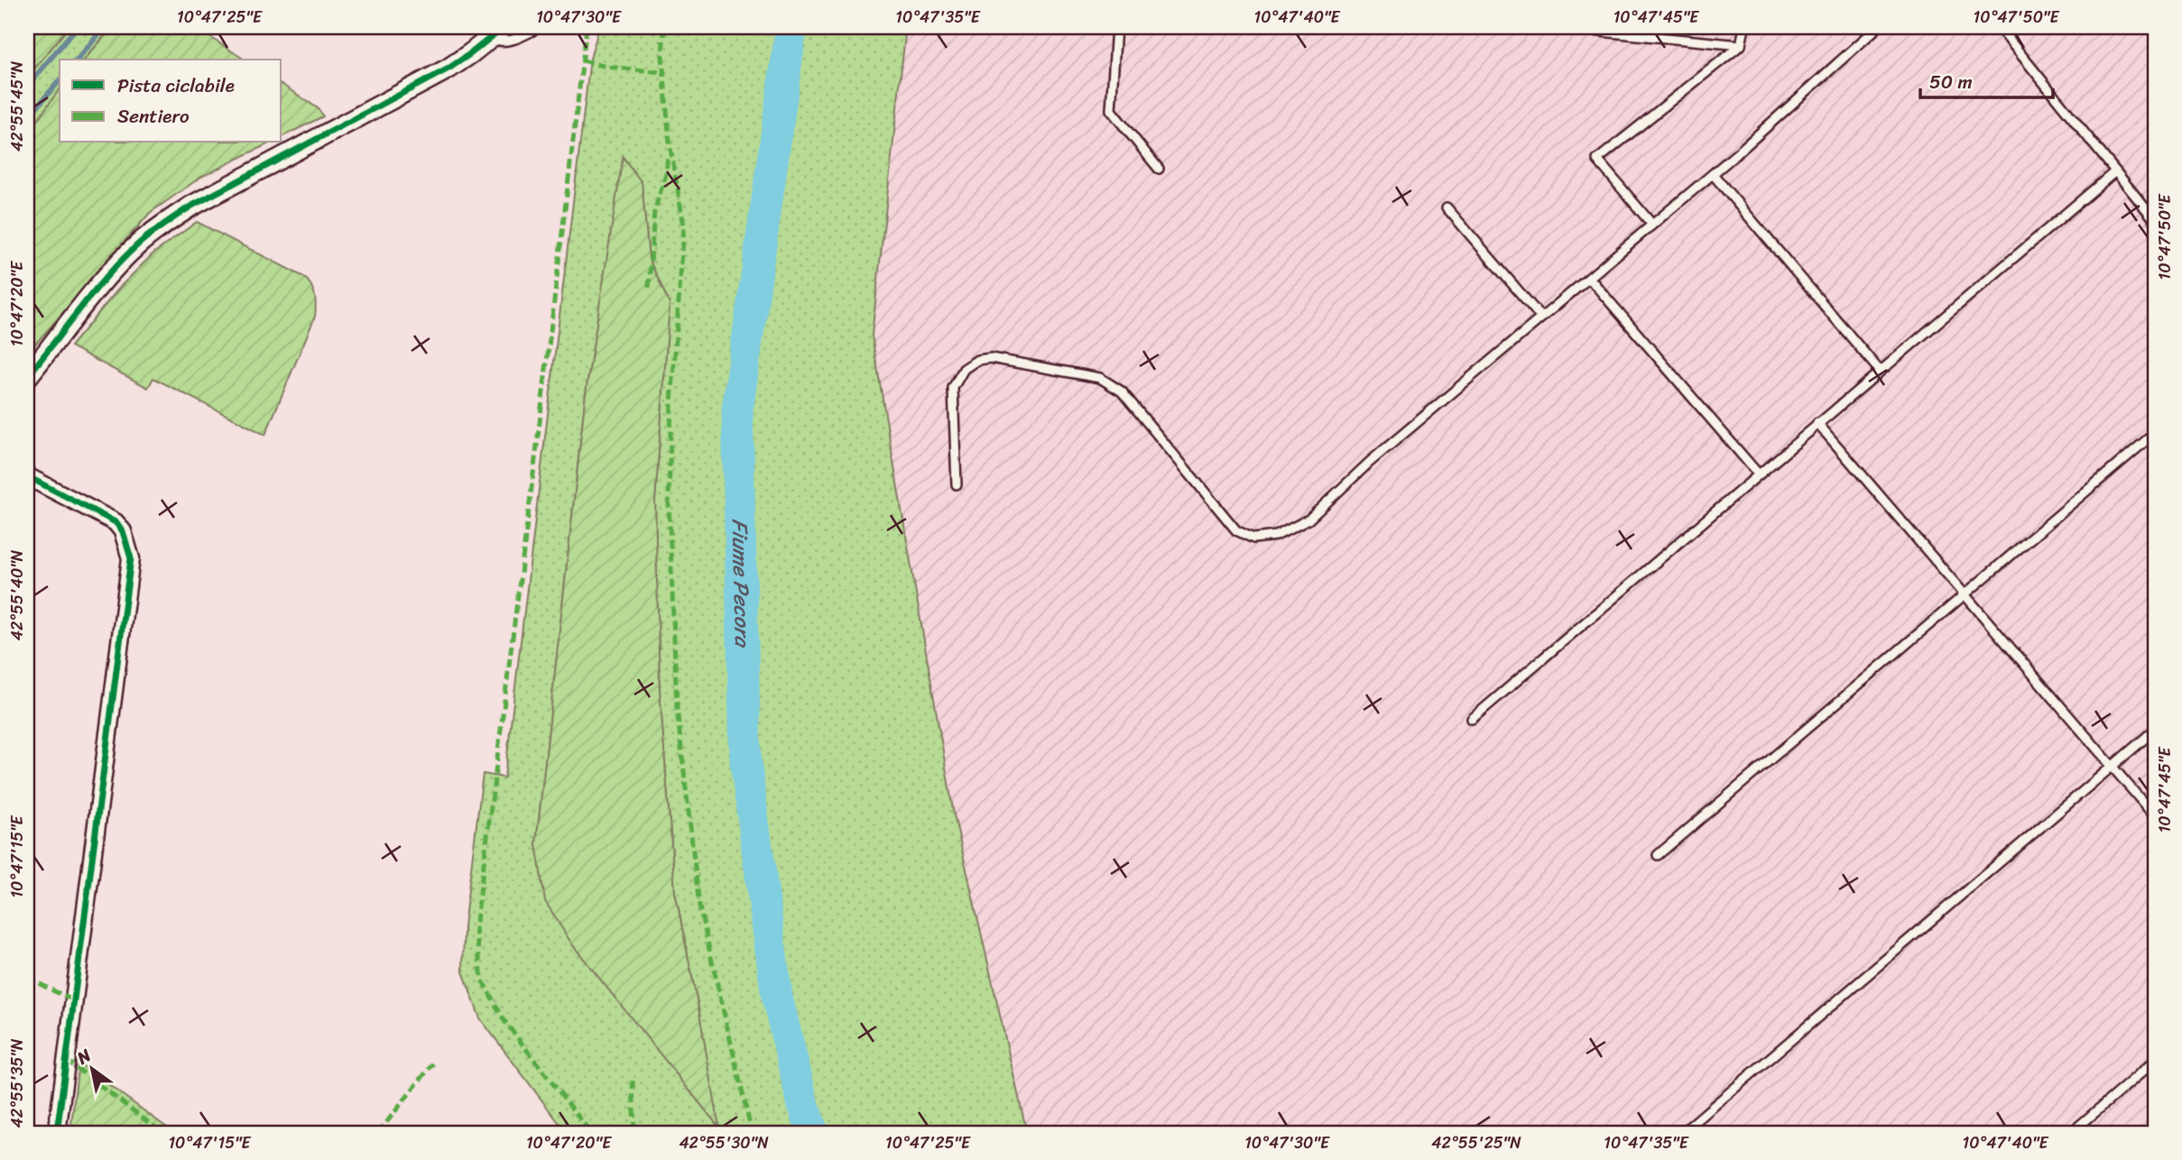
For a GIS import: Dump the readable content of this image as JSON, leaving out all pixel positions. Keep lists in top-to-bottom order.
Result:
{
  "water": ["Fiume Pecora"],
  "legend": ["Pista ciclabile", "Sentiero"],
  "scale_bar": "50 m",
  "north": "top left",
  "coordinates": [
    "10°47'25\"E",
    "10°47'30\"E",
    "10°47'35\"E",
    "10°47'40\"E",
    "10°47'45\"E",
    "10°47'50\"E",
    "42°55'45\"N",
    "10°47'20\"E",
    "42°55'40\"N",
    "10°47'15\"E",
    "42°55'35\"N",
    "42°55'30\"N",
    "42°55'25\"N"
  ]
}
